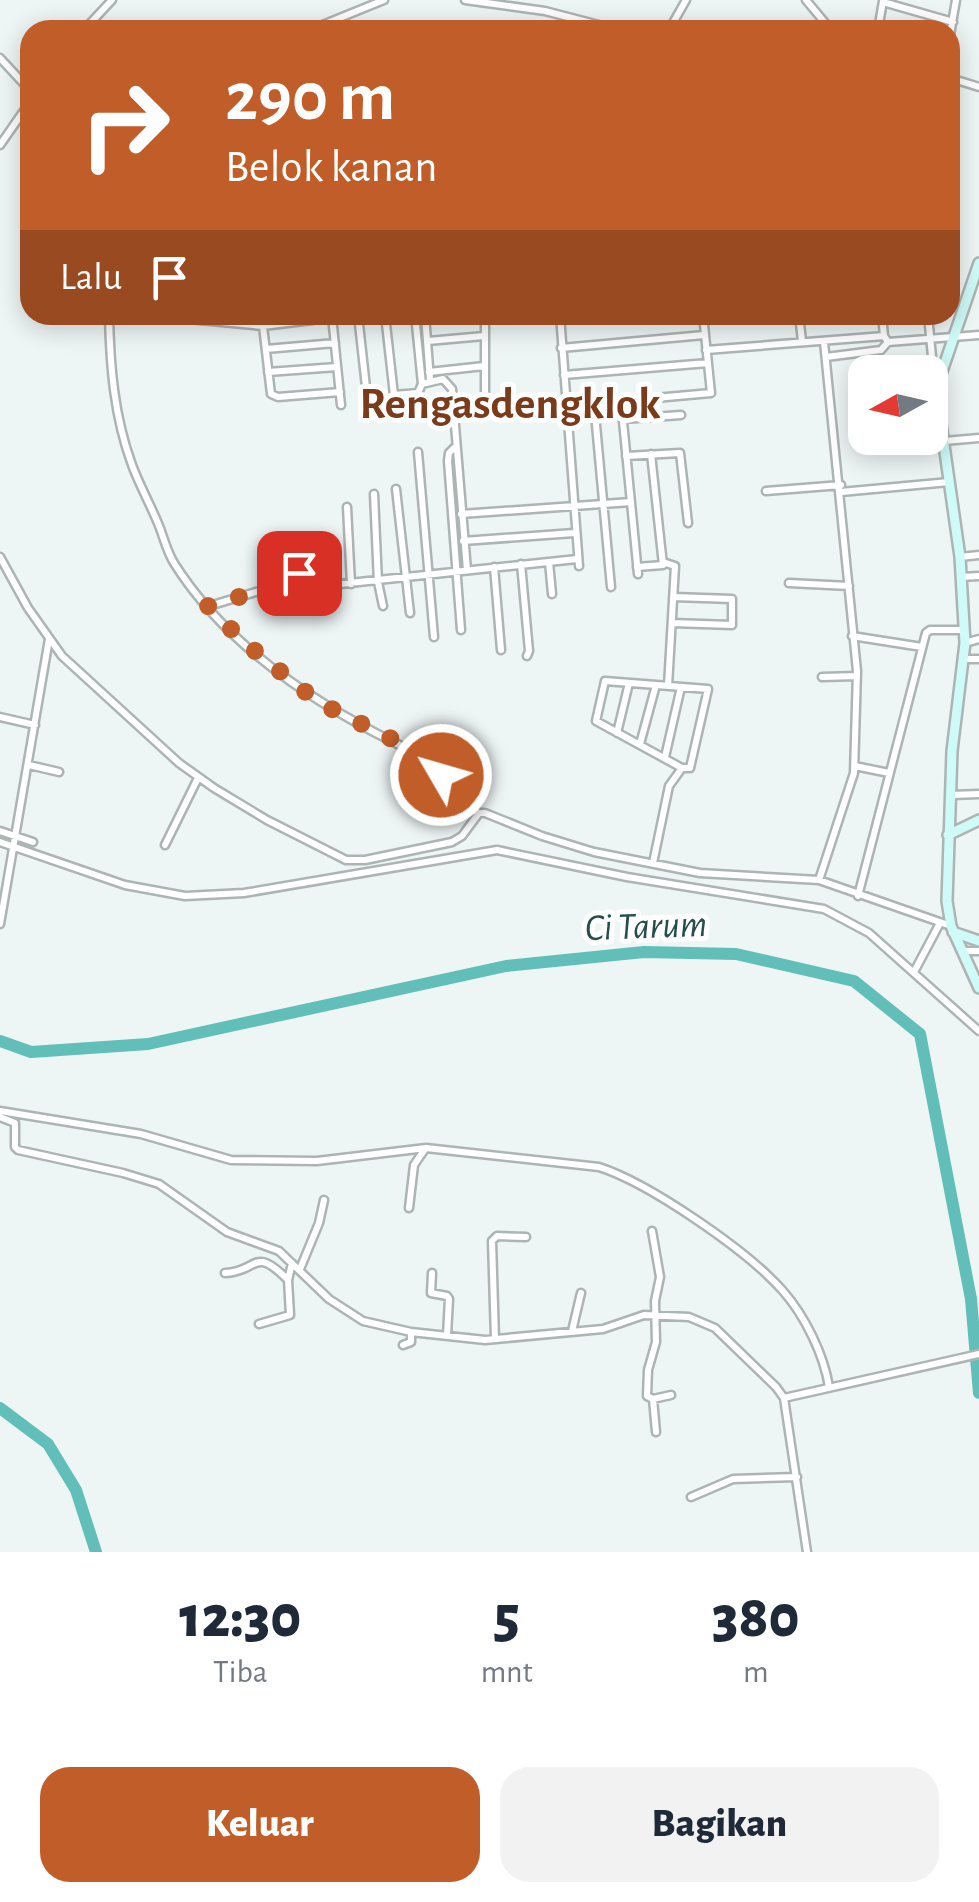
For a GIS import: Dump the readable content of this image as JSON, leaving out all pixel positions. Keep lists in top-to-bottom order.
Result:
{
  "districts": ["Rengasdengklok"],
  "water": ["Ci Tarum"],
  "north": "left",
  "page": {
    "turn": ["290 m", "Belok kanan"],
    "then": "Lalu",
    "eta": [
      "12:30",
      "Tiba",
      "5",
      "mnt",
      "380",
      "m"
    ],
    "buttons": ["Keluar", "Bagikan"]
  }
}
